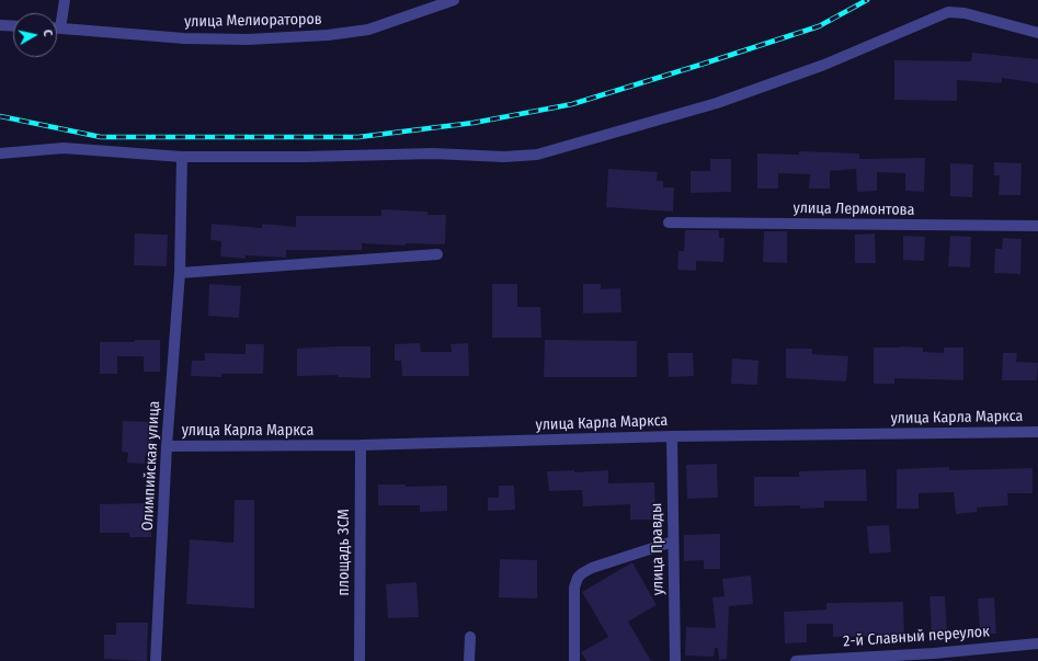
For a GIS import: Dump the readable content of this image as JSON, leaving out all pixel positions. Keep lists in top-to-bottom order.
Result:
{
  "streets": {
    "street": [
      "улица Мелиораторов",
      "улица Лермонтова",
      "улица Карла Маркса",
      "Олимпийская улица",
      "улица Правды",
      "площадь ЗСМ",
      "2-й Славный переулок"
    ]
  },
  "crossings": [
    ["улица Карла Маркса", "Олимпийская улица"],
    ["улица Карла Маркса", "улица Правды"],
    ["улица Карла Маркса", "площадь ЗСМ"]
  ],
  "north": "right"
}
